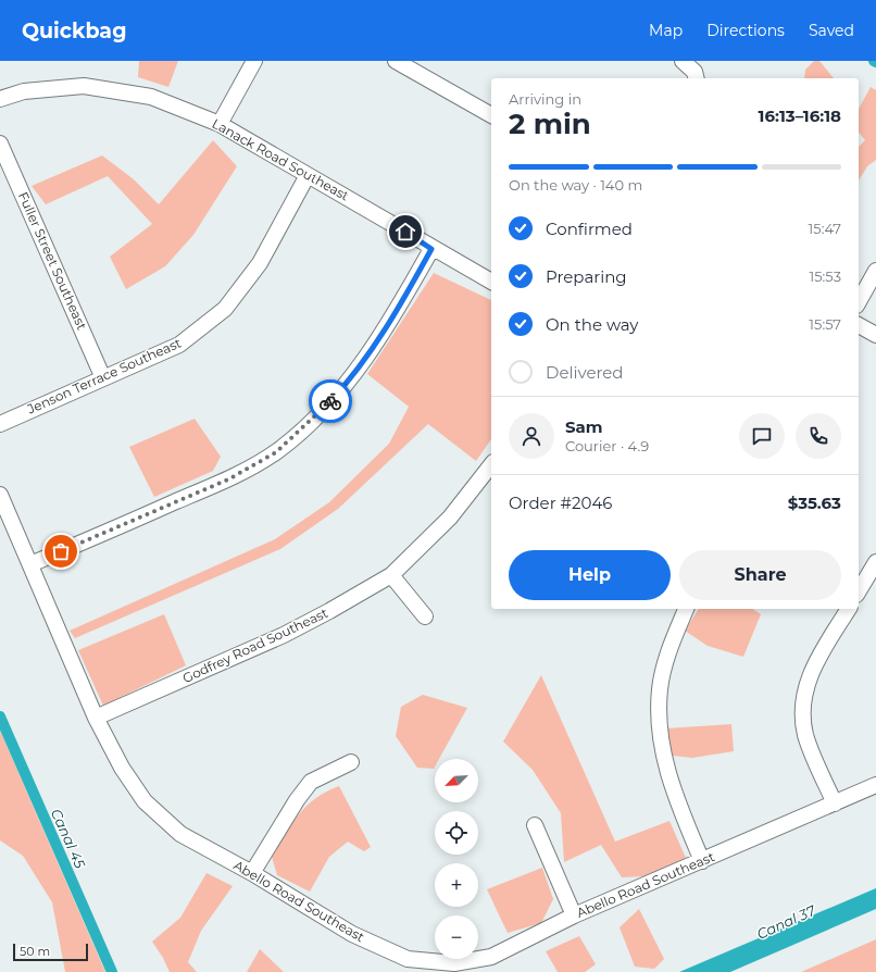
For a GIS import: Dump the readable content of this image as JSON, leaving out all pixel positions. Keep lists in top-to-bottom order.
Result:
{
  "streets": {
    "street": [
      "Lanack Road Southeast",
      "Fuller Street Southeast",
      "Jenson Terrace Southeast",
      "Godfrey Road Southeast",
      "Abello Road Southeast"
    ]
  },
  "crossings": [
    ["Lanack Road Southeast", "Jenson Terrace Southeast"],
    ["Fuller Street Southeast", "Jenson Terrace Southeast"],
    ["Godfrey Road Southeast", "Abello Road Southeast"]
  ],
  "water": ["Canal 45", "Canal 37"],
  "scale_bar": "50 m",
  "north": "bottom left",
  "page": {
    "header": "Quickbag",
    "nav": ["Map", "Directions", "Saved"],
    "heading": ["2 min", "Arriving in", "16:13–16:18"],
    "panel": [
      "Sam",
      "Courier · 4.9",
      "Order #2046",
      "$35.63"
    ],
    "bar": "On the way · 140 m",
    "list": [
      ["Confirmed", "15:47"],
      ["Preparing", "15:53"],
      ["On the way", "15:57"],
      "Delivered"
    ],
    "buttons": ["Help", "Share"],
    "map_buttons": ["+", "−"],
    "scale": "50 m"
  }
}
